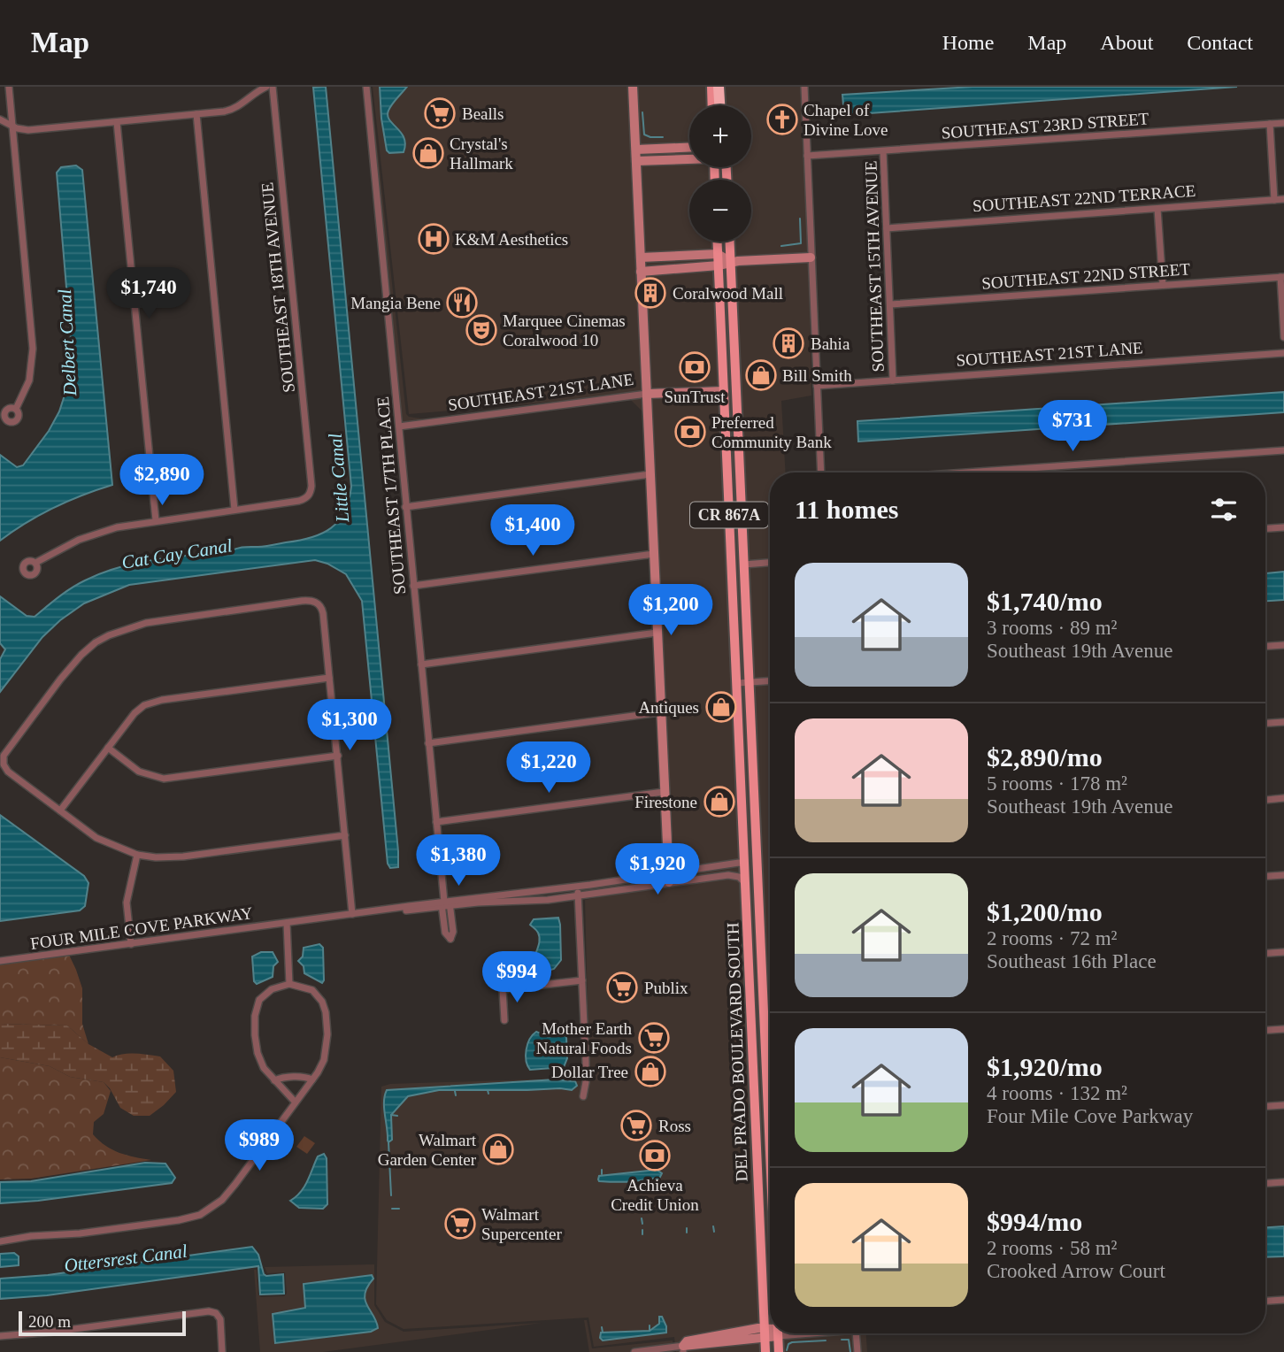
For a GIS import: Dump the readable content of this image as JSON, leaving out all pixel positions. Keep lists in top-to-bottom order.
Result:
{
  "streets": {
    "main road": ["CR 867A", "DEL PRADO BOULEVARD SOUTH"],
    "street": [
      "SOUTHEAST 23RD STREET",
      "SOUTHEAST 22ND TERRACE",
      "SOUTHEAST 15TH AVENUE",
      "SOUTHEAST 22ND STREET",
      "SOUTHEAST 18TH AVENUE",
      "SOUTHEAST 21ST LANE",
      "SOUTHEAST 17TH PLACE",
      "FOUR MILE COVE PARKWAY"
    ]
  },
  "crossings": [
    ["SOUTHEAST 23RD STREET", "SOUTHEAST 15TH AVENUE"],
    ["SOUTHEAST 22ND TERRACE", "SOUTHEAST 15TH AVENUE"],
    ["SOUTHEAST 15TH AVENUE", "SOUTHEAST 22ND STREET"],
    ["SOUTHEAST 15TH AVENUE", "SOUTHEAST 21ST LANE"],
    ["SOUTHEAST 21ST LANE", "SOUTHEAST 17TH PLACE"],
    ["SOUTHEAST 21ST LANE", "DEL PRADO BOULEVARD SOUTH"],
    ["SOUTHEAST 17TH PLACE", "FOUR MILE COVE PARKWAY"],
    ["FOUR MILE COVE PARKWAY", "DEL PRADO BOULEVARD SOUTH"]
  ],
  "water": [
    "Delbert Canal",
    "Little Canal",
    "Cat Cay Canal",
    "Ottersrest Canal"
  ],
  "places": {
    "supermarket": [
      "Bealls",
      "Publix",
      "Mother Earth Natural Foods",
      "Ross",
      "Walmart Supercenter"
    ],
    "church": ["Chapel of Divine Love"],
    "shop": [
      "Crystal's Hallmark",
      "Bill Smith",
      "Antiques",
      "Firestone",
      "Dollar Tree",
      "Walmart Garden Center"
    ],
    "hospital": ["K&M Aesthetics"],
    "building": ["Coralwood Mall", "Bahia"],
    "restaurant": ["Mangia Bene"],
    "theatre": ["Marquee Cinemas Coralwood 10"],
    "bank": ["SunTrust", "Preferred Community Bank", "Achieva Credit Union"]
  },
  "scale_bar": "200 m",
  "page": {
    "header": "Map",
    "nav": [
      "Home",
      "Map",
      "About",
      "Contact"
    ],
    "map_buttons": ["+", "−"],
    "price": [
      "$1,740",
      "$731",
      "$2,890",
      "$1,400",
      "$1,200",
      "$1,300",
      "$1,220",
      "$1,380",
      "$1,920",
      "$994",
      "$989"
    ],
    "heading": "11 homes",
    "list": [
      {
        "name": "$1,740/mo",
        "note": "3 rooms · 89 m² · Southeast 19th Avenue"
      },
      {
        "name": "$2,890/mo",
        "note": "5 rooms · 178 m² · Southeast 19th Avenue"
      },
      {
        "name": "$1,200/mo",
        "note": "2 rooms · 72 m² · Southeast 16th Place"
      },
      {
        "name": "$1,920/mo",
        "note": "4 rooms · 132 m² · Four Mile Cove Parkway"
      },
      {
        "name": "$994/mo",
        "note": "2 rooms · 58 m² · Crooked Arrow Court"
      }
    ],
    "scale": "200 m"
  }
}
